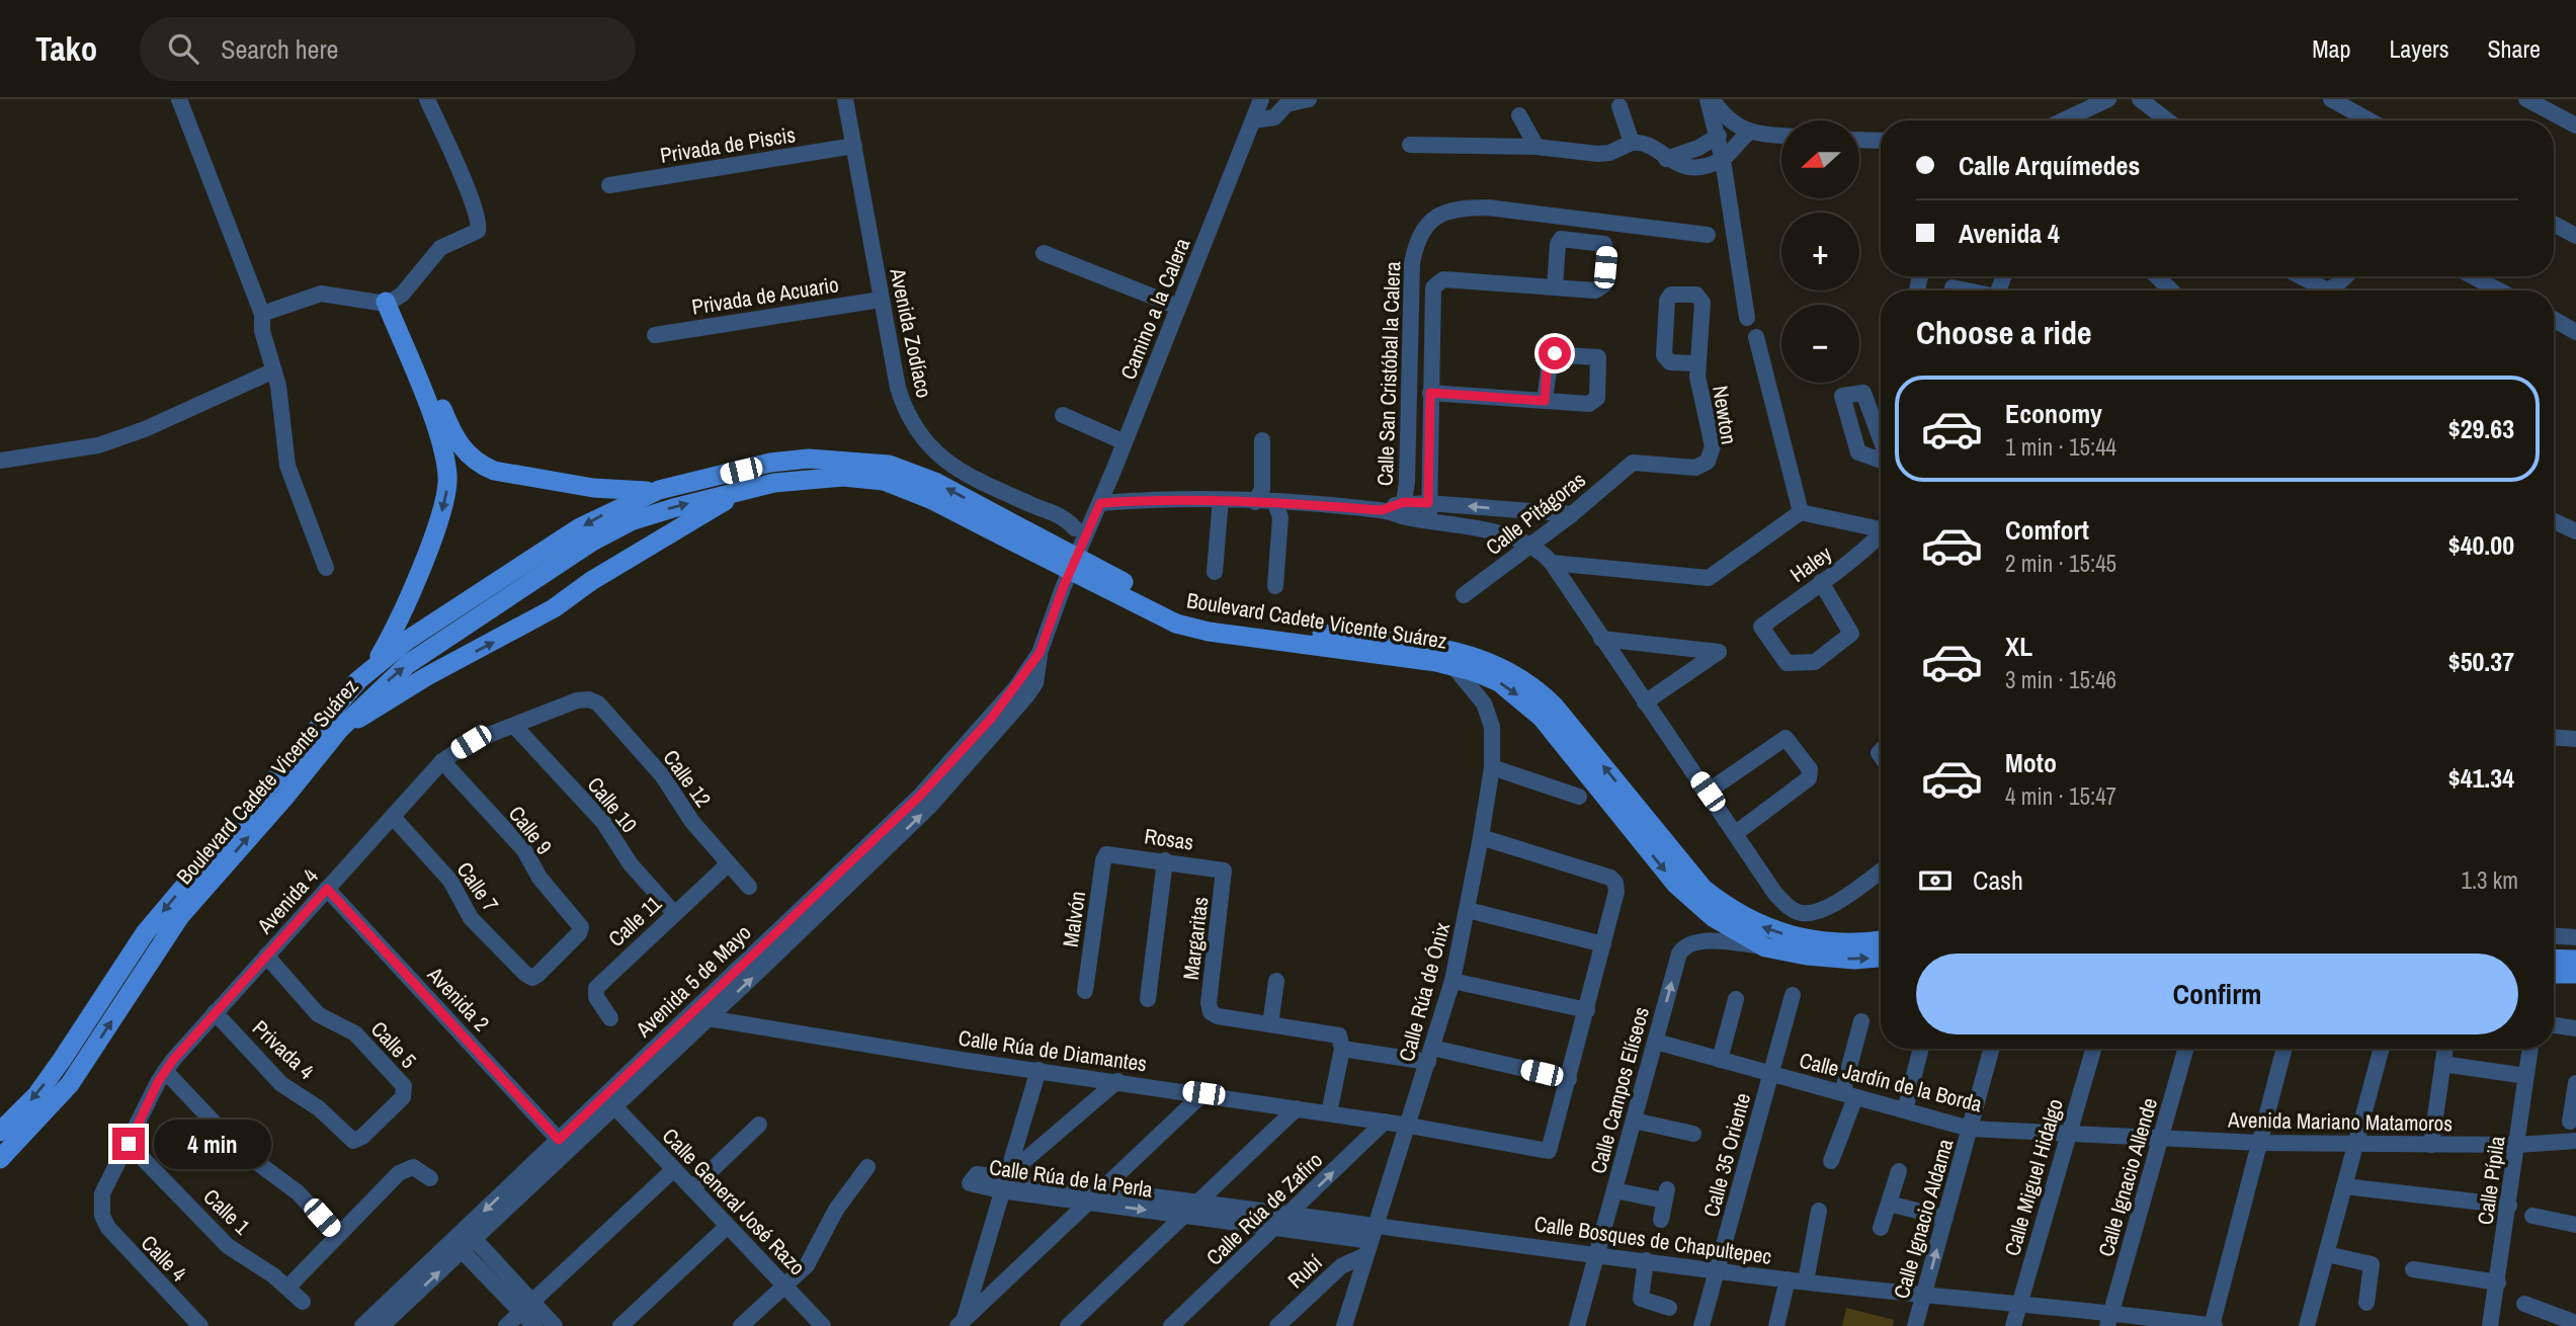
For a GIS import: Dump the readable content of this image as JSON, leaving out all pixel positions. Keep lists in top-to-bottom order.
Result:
{
  "streets": {
    "main road": ["Boulevard Cadete Vicente Suárez"],
    "street": [
      "Privada de Piscis",
      "Privada de Acuario",
      "Camino a la Calera",
      "Avenida Zodíaco",
      "Calle San Cristóbal la Calera",
      "Newton",
      "Calle Pitágoras",
      "Haley",
      "Calle 12",
      "Calle 10",
      "Calle 9",
      "Rosas",
      "Calle 7",
      "Avenida 4",
      "Malvón",
      "Calle 11",
      "Margaritas",
      "Avenida 5 de Mayo",
      "Calle Rúa de Ónix",
      "Avenida 2",
      "Calle 5",
      "Privada 4",
      "Calle Rúa de Diamantes",
      "Calle Jardín de la Borda",
      "Calle Campos Elíseos",
      "Avenida Mariano Matamoros",
      "Calle 35 Oriente",
      "Calle Miguel Hidalgo",
      "Calle Ignacio Allende",
      "Calle Rúa de la Perla",
      "Calle Pípila",
      "Calle General José Razo",
      "Calle Rúa de Zafiro",
      "Calle 1",
      "Calle Ignacio Aldama",
      "Calle Bosques de Chapultepec",
      "Calle 4",
      "Rubí"
    ]
  },
  "crossings": [
    ["Privada de Piscis", "Avenida Zodíaco"],
    ["Privada de Acuario", "Avenida Zodíaco"],
    ["Camino a la Calera", "Avenida Zodíaco"],
    ["Camino a la Calera", "Avenida 5 de Mayo"],
    ["Avenida Zodíaco", "Avenida 5 de Mayo"],
    ["Newton", "Calle Pitágoras"],
    ["Boulevard Cadete Vicente Suárez", "Calle Rúa de Ónix"],
    ["Boulevard Cadete Vicente Suárez", "Calle Campos Elíseos"],
    ["Calle 12", "Avenida 4"],
    ["Calle 12", "Calle 11"],
    ["Calle 10", "Avenida 4"],
    ["Calle 10", "Calle 11"],
    ["Calle 9", "Calle 7"],
    ["Calle 9", "Avenida 4"],
    ["Rosas", "Malvón"],
    ["Rosas", "Margaritas"],
    ["Calle 7", "Avenida 4"],
    ["Avenida 4", "Avenida 2"],
    ["Avenida 4", "Calle 5"],
    ["Avenida 4", "Privada 4"],
    ["Avenida 4", "Calle 1"],
    ["Avenida 4", "Calle 4"],
    ["Avenida 5 de Mayo", "Avenida 2"],
    ["Avenida 5 de Mayo", "Calle Rúa de Diamantes"],
    ["Avenida 5 de Mayo", "Calle General José Razo"],
    ["Calle Rúa de Ónix", "Calle Rúa de Diamantes"],
    ["Calle Rúa de Ónix", "Calle Rúa de la Perla"],
    ["Calle Rúa de Ónix", "Calle Bosques de Chapultepec"],
    ["Calle Rúa de Ónix", "Rubí"],
    ["Calle 5", "Privada 4"],
    ["Calle Rúa de Diamantes", "Calle Rúa de Zafiro"],
    ["Calle Jardín de la Borda", "Calle Campos Elíseos"],
    ["Calle Jardín de la Borda", "Avenida Mariano Matamoros"],
    ["Calle Jardín de la Borda", "Calle 35 Oriente"],
    ["Calle Jardín de la Borda", "Calle Miguel Hidalgo"],
    ["Calle Jardín de la Borda", "Calle Ignacio Allende"],
    ["Calle Jardín de la Borda", "Calle Ignacio Aldama"],
    ["Calle Campos Elíseos", "Calle Bosques de Chapultepec"],
    ["Avenida Mariano Matamoros", "Calle Ignacio Allende"],
    ["Avenida Mariano Matamoros", "Calle Pípila"],
    ["Calle 35 Oriente", "Calle Bosques de Chapultepec"],
    ["Calle Miguel Hidalgo", "Calle Bosques de Chapultepec"],
    ["Calle Ignacio Allende", "Calle Bosques de Chapultepec"],
    ["Calle Rúa de la Perla", "Calle Rúa de Zafiro"],
    ["Calle Rúa de la Perla", "Calle Bosques de Chapultepec"],
    ["Calle Rúa de la Perla", "Rubí"],
    ["Calle Ignacio Aldama", "Calle Bosques de Chapultepec"]
  ],
  "north": "left",
  "page": {
    "header": "Tako",
    "search": "Search here",
    "nav": ["Map", "Layers", "Share"],
    "map_buttons": ["+", "−"],
    "banner": ["Calle Arquímedes", "Avenida 4"],
    "heading": "Choose a ride",
    "list": [
      {
        "name": "Economy",
        "note": "1 min · 15:44",
        "value": "$29.63"
      },
      {
        "name": "Comfort",
        "note": "2 min · 15:45",
        "value": "$40.00"
      },
      {
        "name": "XL",
        "note": "3 min · 15:46",
        "value": "$50.37"
      },
      {
        "name": "Moto",
        "note": "4 min · 15:47",
        "value": "$41.34"
      }
    ],
    "pay": ["Cash", "1.3 km"],
    "buttons": "Confirm",
    "bubble": "4 min"
  }
}
